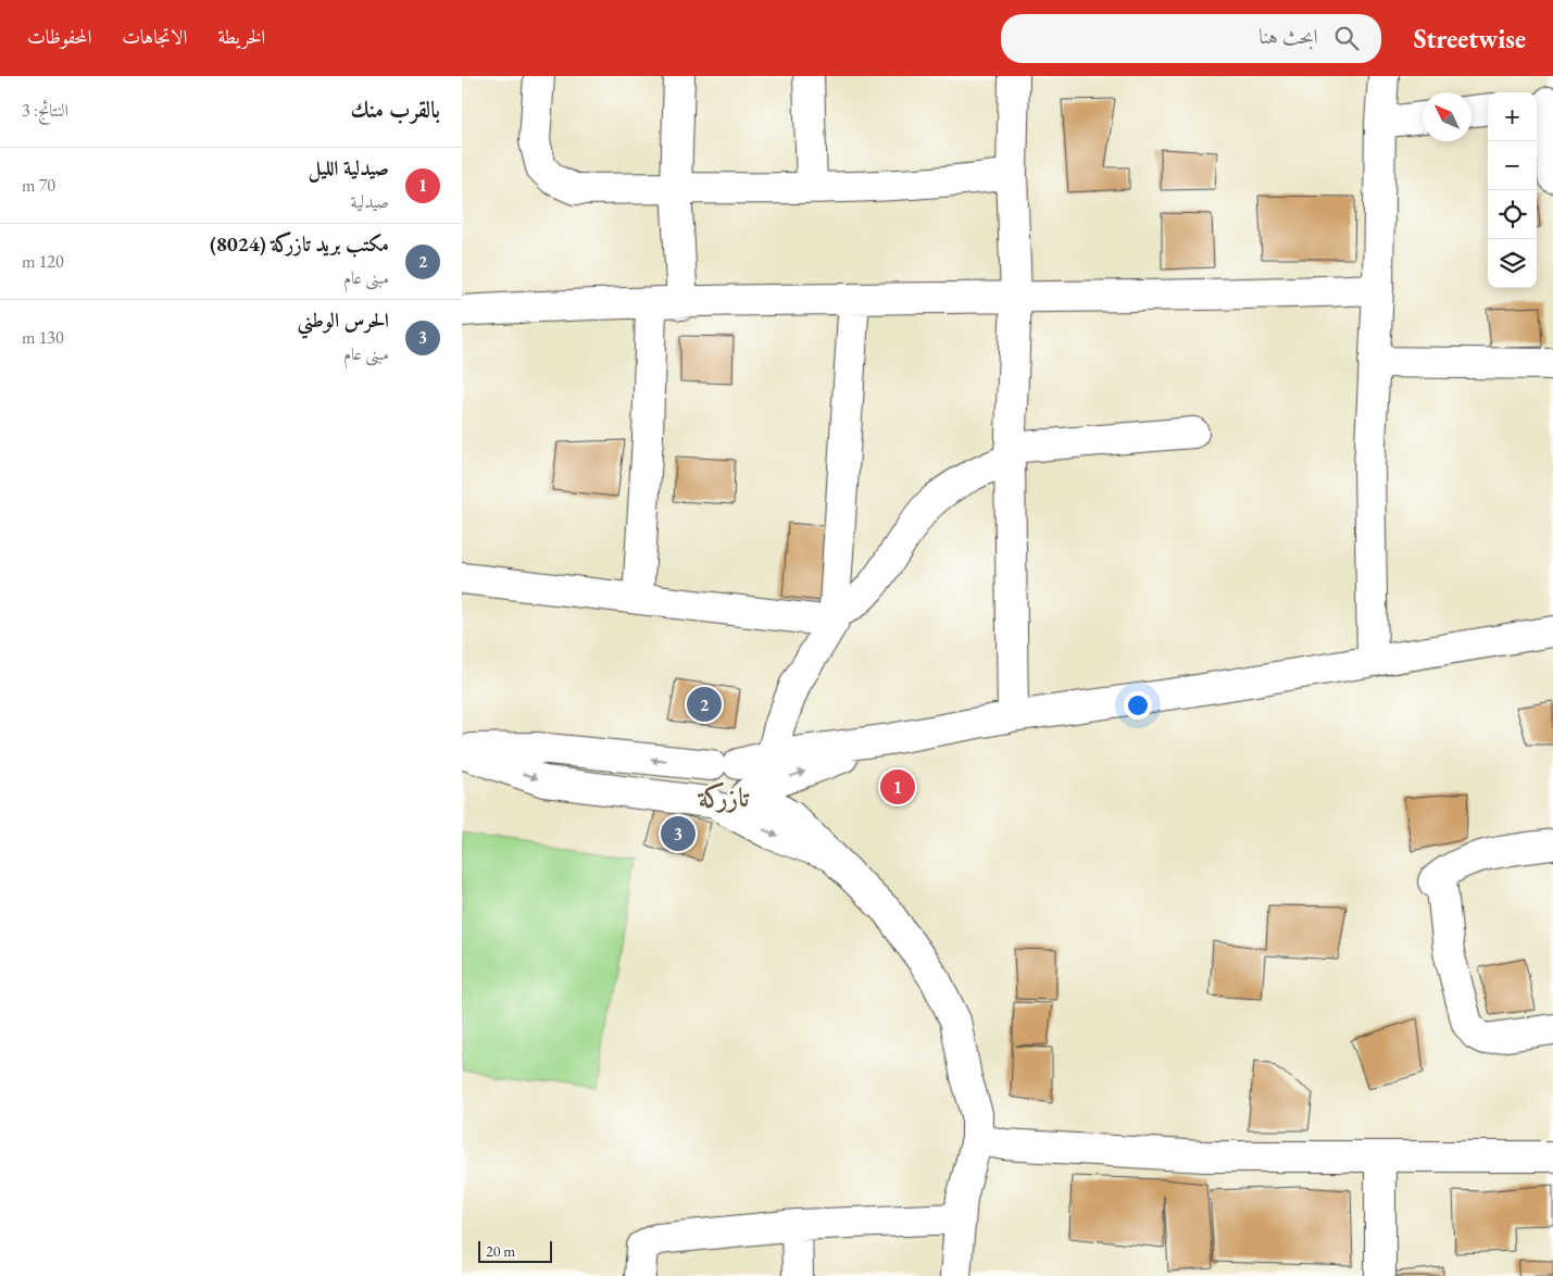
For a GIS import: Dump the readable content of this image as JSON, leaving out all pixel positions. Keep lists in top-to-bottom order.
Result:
{
  "districts": ["تازركة"],
  "scale_bar": "20 m",
  "north": "top left",
  "page": {
    "header": "Streetwise",
    "search": "ابحث هنا",
    "nav": ["الخريطة", "الاتجاهات", "المحفوظات"],
    "heading": ["بالقرب منك", "النتائج: 3"],
    "map_buttons": ["+", "−"],
    "list": [
      {
        "mark": "1",
        "name": "صيدلية الليل",
        "note": "صيدلية",
        "value": "70 m"
      },
      {
        "mark": "2",
        "name": "مكتب بريد تازركة (8024)",
        "note": "مبنى عام",
        "value": "120 m"
      },
      {
        "mark": "3",
        "name": "الحرس الوطني",
        "note": "مبنى عام",
        "value": "130 m"
      }
    ],
    "pins": ["2", "1", "3"],
    "scale": "20 m"
  }
}
